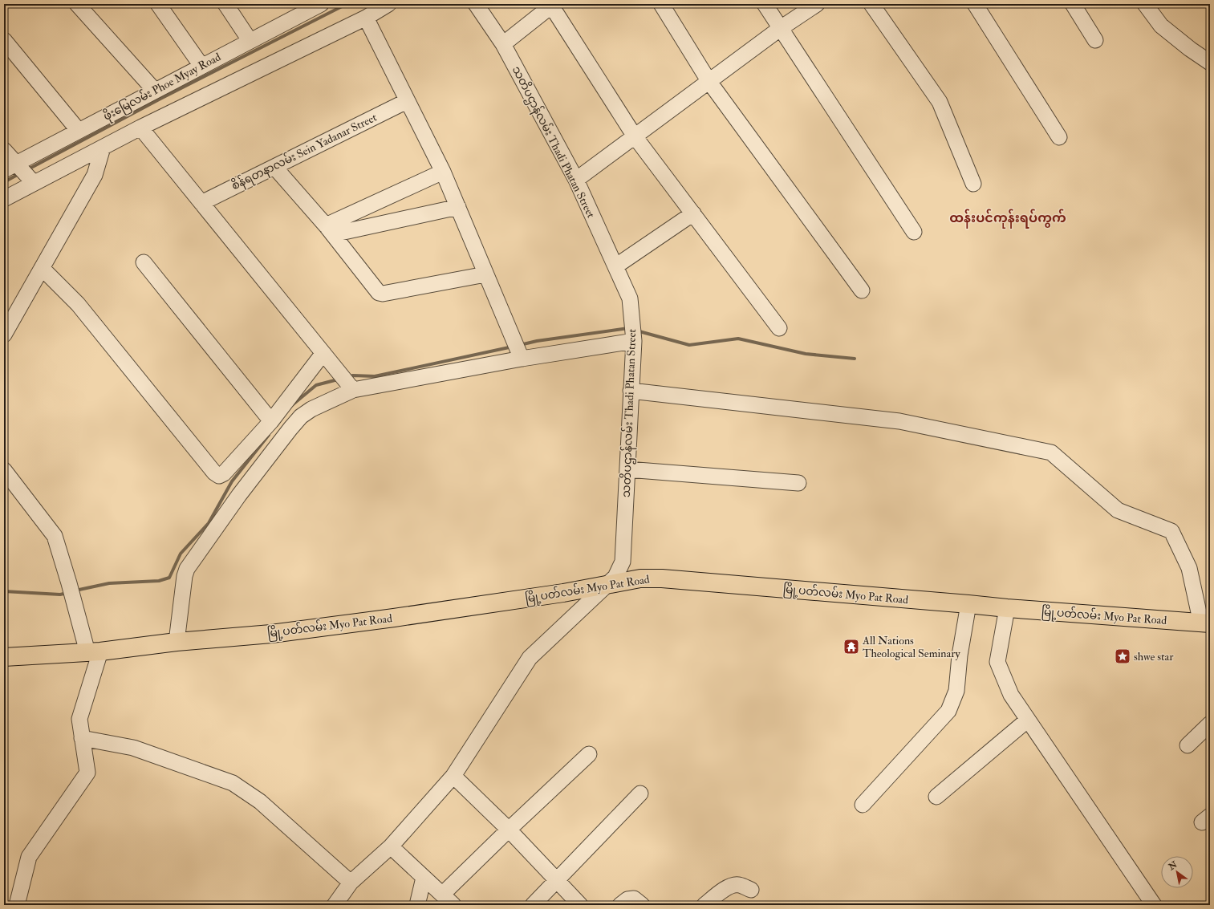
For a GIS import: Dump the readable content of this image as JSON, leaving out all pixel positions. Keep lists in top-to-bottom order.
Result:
{
  "streets": {
    "main road": ["မြို့ပတ်လမ်း Myo Pat Road"],
    "street": ["ဖိုးမြေလမ်း Phoe Myay Road", "သတိပဌာန်လမ်း Thadi Phatan Street", "စိန်ရတနာလမ်း Sein Yadanar Street"]
  },
  "crossings": [
    ["သတိပဌာန်လမ်း Thadi Phatan Street", "မြို့ပတ်လမ်း Myo Pat Road"]
  ],
  "districts": ["ထန်းပင်ကုန်းရပ်ကွက်"],
  "places": {
    "temple": ["All Nations Theological Seminary"],
    "place": ["shwe star"]
  },
  "north": "top left"
}
